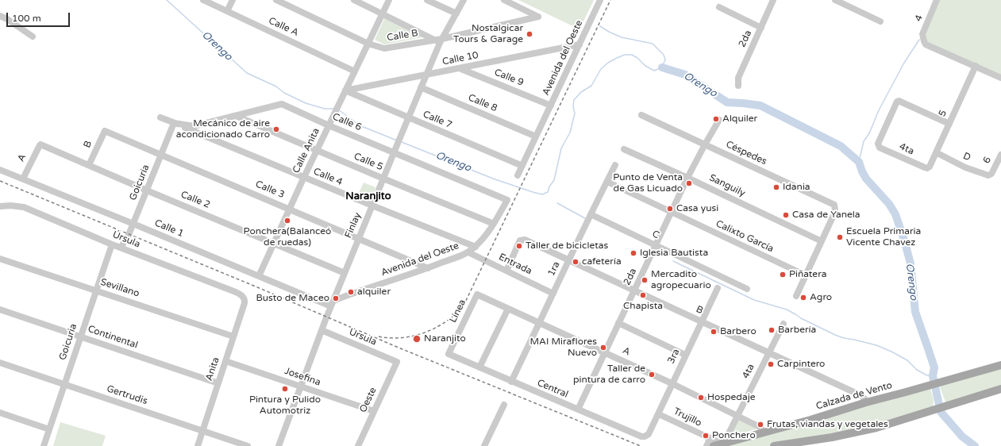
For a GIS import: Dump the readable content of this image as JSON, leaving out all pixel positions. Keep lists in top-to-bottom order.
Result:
{
  "streets": {
    "main road": ["Calzada de Vento"],
    "street": [
      "4",
      "Calle A",
      "Calle B",
      "2da",
      "Avenida del Oeste",
      "Calle 10",
      "Calle 9",
      "Calle 8",
      "5",
      "Calle 7",
      "Calle 6",
      "B",
      "4ta",
      "Calle Anita",
      "Céspedes",
      "D",
      "A",
      "6",
      "Calle 5",
      "Calle 4",
      "Goicuría",
      "Sanguily",
      "Calle 3",
      "Calle 2",
      "Finlay",
      "Calle 1",
      "C",
      "Calixto García",
      "Úrsula",
      "Entrada",
      "1ra",
      "Sevillano",
      "Línea",
      "Continental",
      "Ursula",
      "Goicuria",
      "3ra",
      "Anita",
      "Josefina",
      "Central",
      "Gertrudis",
      "Oeste",
      "Trujillo"
    ]
  },
  "crossings": [
    ["4", "5"],
    ["Calle A", "Calle Anita"],
    ["Calle B", "Calle Anita"],
    ["Calle B", "Finlay"],
    ["2da", "B"],
    ["2da", "Céspedes"],
    ["2da", "A"],
    ["2da", "Sanguily"],
    ["2da", "C"],
    ["2da", "Calixto García"],
    ["2da", "Central"],
    ["Avenida del Oeste", "Calle 10"],
    ["Avenida del Oeste", "Calle 9"],
    ["Avenida del Oeste", "Calle 8"],
    ["Avenida del Oeste", "Calle 7"],
    ["Avenida del Oeste", "Calle 6"],
    ["Avenida del Oeste", "Calle 5"],
    ["Avenida del Oeste", "Calle 4"],
    ["Avenida del Oeste", "Calle 3"],
    ["Avenida del Oeste", "Finlay"],
    ["Avenida del Oeste", "Calle 1"],
    ["Avenida del Oeste", "Entrada"],
    ["Calle 10", "Calle 9"],
    ["Calle 10", "Calle 7"],
    ["Calle 10", "Calle Anita"],
    ["Calle 10", "Finlay"],
    ["Calle 8", "Finlay"],
    ["5", "4ta"],
    ["5", "D"],
    ["Calle 7", "Calle Anita"],
    ["Calle 7", "Finlay"],
    ["Calle 6", "Calle Anita"],
    ["Calle 6", "Calle 5"],
    ["Calle 6", "Calle 4"],
    ["Calle 6", "Goicuría"],
    ["Calle 6", "Finlay"],
    ["B", "4ta"],
    ["B", "Calle 3"],
    ["B", "Calle 2"],
    ["B", "Entrada"],
    ["B", "1ra"],
    ["B", "3ra"],
    ["B", "Calzada de Vento"],
    ["4ta", "A"],
    ["4ta", "Calzada de Vento"],
    ["4ta", "Trujillo"],
    ["Calle Anita", "Calle 5"],
    ["Calle Anita", "Calle 4"],
    ["Calle Anita", "Calle 3"],
    ["Calle Anita", "Calle 2"],
    ["Calle Anita", "Calle 1"],
    ["Céspedes", "Sanguily"],
    ["D", "6"],
    ["A", "Calle 2"],
    ["A", "Calle 1"],
    ["A", "1ra"],
    ["A", "Línea"],
    ["A", "3ra"],
    ["A", "Calzada de Vento"],
    ["Calle 5", "Finlay"],
    ["Calle 4", "Goicuría"],
    ["Calle 4", "Finlay"],
    ["Goicuría", "Calle 3"],
    ["Goicuría", "Calle 2"],
    ["Goicuría", "Calle 1"],
    ["Goicuría", "Úrsula"],
    ["Calle 3", "Finlay"],
    ["Calle 2", "Finlay"],
    ["Finlay", "Calle 1"],
    ["Finlay", "Ursula"],
    ["Finlay", "Josefina"],
    ["C", "1ra"],
    ["Calixto García", "1ra"],
    ["Úrsula", "Goicuria"],
    ["Úrsula", "Anita"],
    ["Entrada", "1ra"],
    ["1ra", "Central"],
    ["Sevillano", "Goicuria"],
    ["Sevillano", "Anita"],
    ["Línea", "Central"],
    ["Continental", "Goicuria"],
    ["Continental", "Anita"],
    ["Ursula", "Oeste"],
    ["Goicuria", "Gertrudis"],
    ["3ra", "Central"],
    ["3ra", "Trujillo"],
    ["Anita", "Josefina"],
    ["Anita", "Gertrudis"],
    ["Josefina", "Oeste"],
    ["Calzada de Vento", "Trujillo"]
  ],
  "districts": ["Naranjito"],
  "water": ["Orengo"],
  "places": [
    "Nostalgicar Tours & Garage",
    "Alquiler",
    "Mecánico de aire acondicionado Carro",
    "Punto de Venta de Gas Licuado",
    "Idania",
    "Casa yusi",
    "Casa de Yanela",
    "Ponchera(Balanceó de ruedas)",
    "Escuela Primaria Vicente Chavez",
    "Taller de bicicletas",
    "Iglesia Bautista",
    "cafetería",
    "Piñatera",
    "Mercadito agropecuario",
    "alquiler",
    "Chapista",
    "Agro",
    "Busto de Maceo",
    "Barbería",
    "Barbero",
    "Naranjito",
    "MAI Miraflores Nuevo",
    "Carpintero",
    "Taller de pintura de carro",
    "Pintura y Pulido Automotriz",
    "Hospedaje",
    "Frutas, viandas y vegetales",
    "Ponchero"
  ],
  "scale_bar": "100 m"
}
